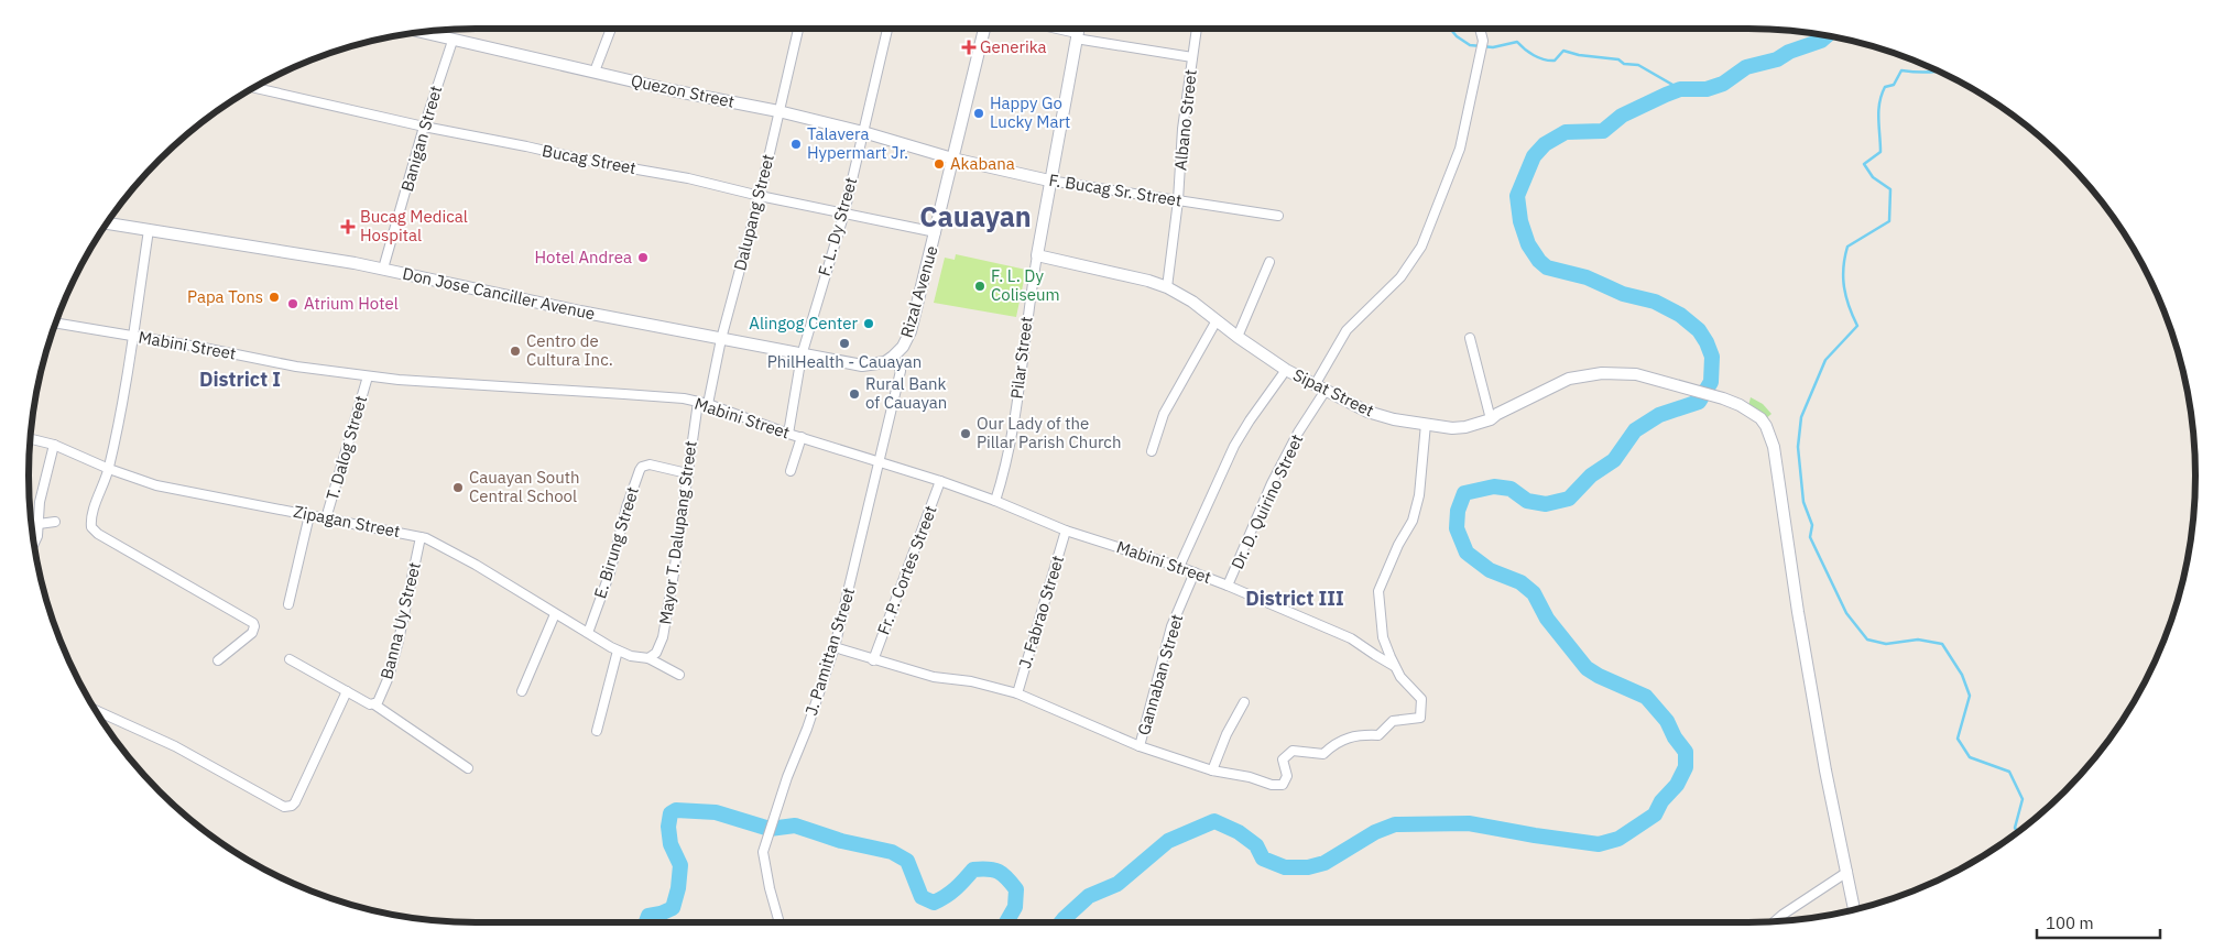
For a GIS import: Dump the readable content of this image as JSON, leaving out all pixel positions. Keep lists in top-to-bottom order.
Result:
{
  "streets": {
    "main road": [
      "Quezon Street",
      "F. Bucag Sr. Street",
      "Rizal Avenue",
      "Don Jose Canciller Avenue",
      "Pilar Street",
      "Sipat Street"
    ],
    "street": [
      "Albano Street",
      "Banigan Street",
      "Bucag Street",
      "Dalupang Street",
      "F. L. Dy Street",
      "Mabini Street",
      "T. Dalog Street",
      "Dr. D. Quirino Street",
      "Zipagan Street",
      "Mayor T. Dalupang Street",
      "E. Birung Street",
      "Fr. P. Cortes Street",
      "J. Fabrao Street",
      "Banna Uy Street",
      "J. Pamittan Street",
      "Gannaban Street"
    ]
  },
  "crossings": [
    ["Quezon Street", "Banigan Street"],
    ["Quezon Street", "F. Bucag Sr. Street"],
    ["Quezon Street", "Dalupang Street"],
    ["Quezon Street", "F. L. Dy Street"],
    ["Quezon Street", "Rizal Avenue"],
    ["Albano Street", "F. Bucag Sr. Street"],
    ["Albano Street", "Sipat Street"],
    ["Banigan Street", "Bucag Street"],
    ["Banigan Street", "Don Jose Canciller Avenue"],
    ["Bucag Street", "Dalupang Street"],
    ["Bucag Street", "F. L. Dy Street"],
    ["Bucag Street", "Rizal Avenue"],
    ["F. Bucag Sr. Street", "Rizal Avenue"],
    ["F. Bucag Sr. Street", "Pilar Street"],
    ["Dalupang Street", "Don Jose Canciller Avenue"],
    ["Dalupang Street", "Mabini Street"],
    ["F. L. Dy Street", "Don Jose Canciller Avenue"],
    ["F. L. Dy Street", "Mabini Street"],
    ["Rizal Avenue", "Don Jose Canciller Avenue"],
    ["Rizal Avenue", "Mabini Street"],
    ["Rizal Avenue", "J. Pamittan Street"],
    ["Mabini Street", "Pilar Street"],
    ["Mabini Street", "T. Dalog Street"],
    ["Mabini Street", "Dr. D. Quirino Street"],
    ["Mabini Street", "Mayor T. Dalupang Street"],
    ["Mabini Street", "Fr. P. Cortes Street"],
    ["Mabini Street", "J. Fabrao Street"],
    ["Mabini Street", "J. Pamittan Street"],
    ["Mabini Street", "Gannaban Street"],
    ["Pilar Street", "Sipat Street"],
    ["Sipat Street", "Dr. D. Quirino Street"],
    ["T. Dalog Street", "Zipagan Street"],
    ["Zipagan Street", "Mayor T. Dalupang Street"],
    ["Zipagan Street", "E. Birung Street"],
    ["Zipagan Street", "Banna Uy Street"],
    ["Mayor T. Dalupang Street", "E. Birung Street"]
  ],
  "districts": ["Cauayan", "District I", "District III"],
  "places": {
    "health": ["Generika", "Bucag Medical Hospital"],
    "other": [
      "Happy Go Lucky Mart",
      "Talavera Hypermart Jr.",
      "Akabana",
      "Hotel Andrea",
      "F. L. Dy Coliseum",
      "Papa Tons",
      "Atrium Hotel",
      "Alingog Center",
      "PhilHealth - Cauayan",
      "Centro de Cultura Inc.",
      "Rural Bank of Cauayan",
      "Our Lady of the Pillar Parish Church",
      "Cauayan South Central School"
    ]
  },
  "scale_bar": "100 m"
}
